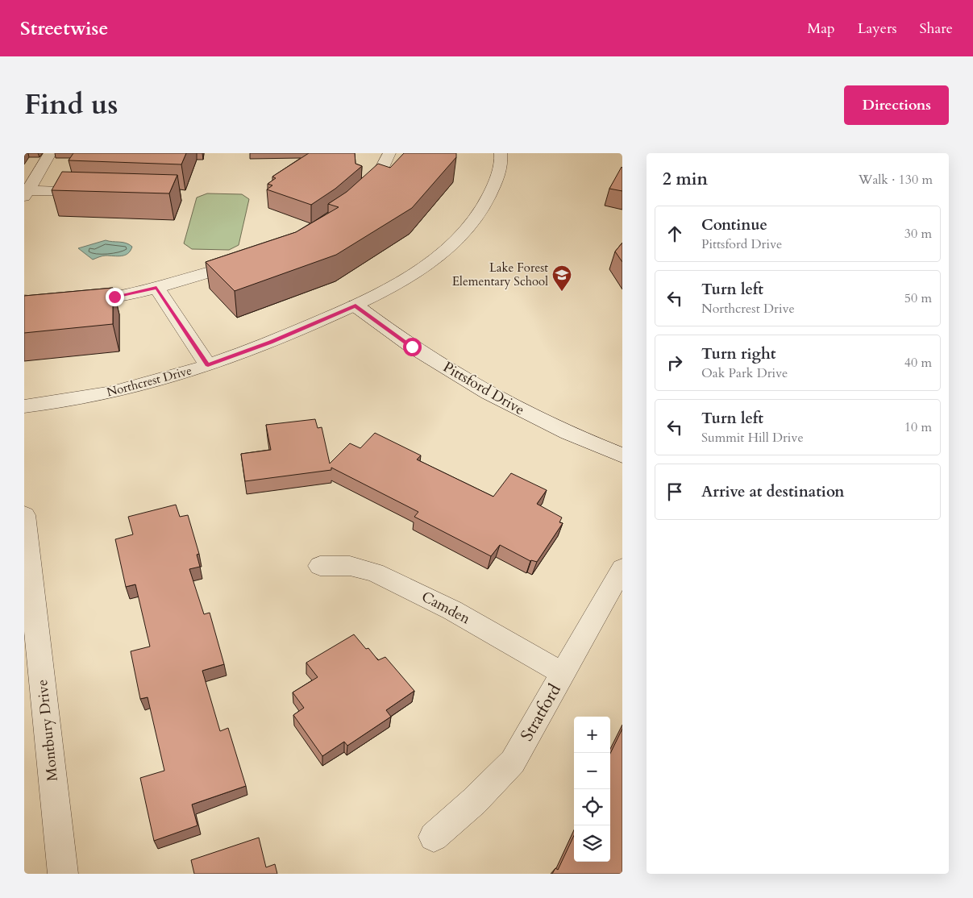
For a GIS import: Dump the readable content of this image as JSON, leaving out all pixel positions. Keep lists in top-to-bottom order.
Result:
{
  "streets": {
    "street": [
      "Northcrest Drive",
      "Pittsford Drive",
      "Camden",
      "Stratford",
      "Montbury Drive"
    ]
  },
  "crossings": [
    ["Northcrest Drive", "Pittsford Drive"],
    ["Camden", "Stratford"]
  ],
  "places": {
    "school or university": ["Lake Forest Elementary School"]
  },
  "page": {
    "header": "Streetwise",
    "nav": ["Map", "Layers", "Share"],
    "title": "Find us",
    "buttons": "Directions",
    "heading": ["2 min", "Walk · 130 m"],
    "list": [
      ["Continue", "Pittsford Drive", "30 m"],
      ["Turn left", "Northcrest Drive", "50 m"],
      ["Turn right", "Oak Park Drive", "40 m"],
      ["Turn left", "Summit Hill Drive", "10 m"],
      "Arrive at destination"
    ],
    "map_buttons": ["+", "−"]
  }
}
